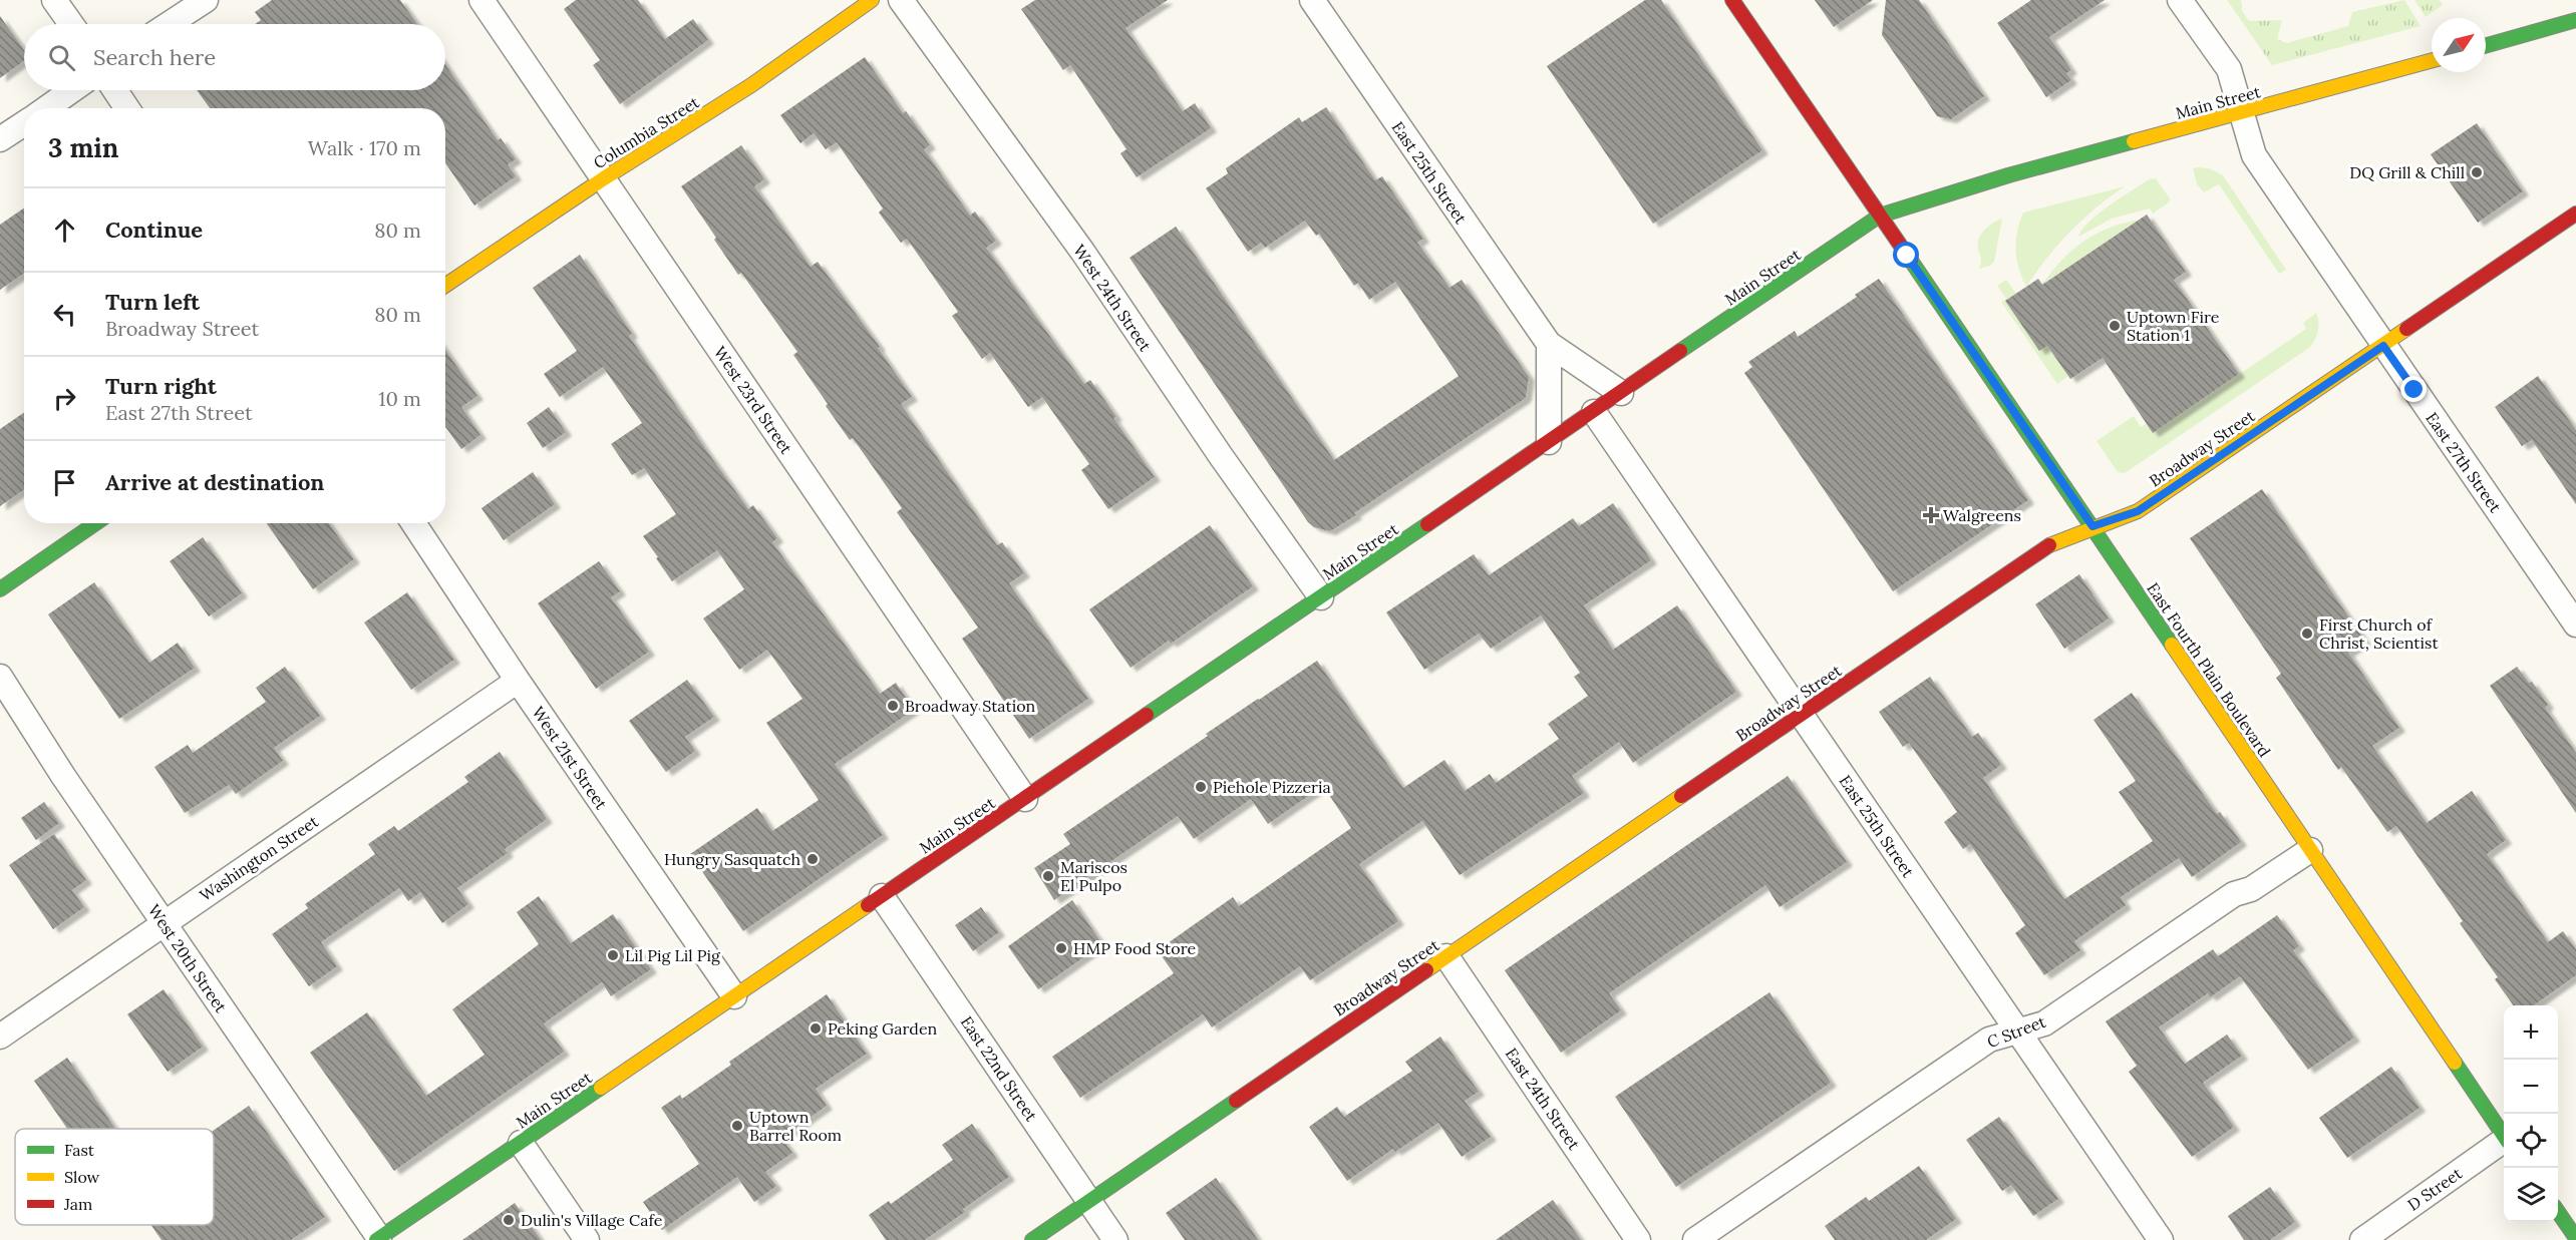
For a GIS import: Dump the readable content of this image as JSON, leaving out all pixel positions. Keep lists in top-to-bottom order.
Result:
{
  "streets": {
    "main road": [
      "Main Street",
      "Columbia Street",
      "Broadway Street",
      "East Fourth Plain Boulevard"
    ],
    "street": [
      "East 25th Street",
      "West 24th Street",
      "West 23rd Street",
      "East 27th Street",
      "West 21st Street",
      "Washington Street",
      "West 20th Street",
      "C Street",
      "East 22nd Street",
      "East 24th Street",
      "D Street"
    ]
  },
  "crossings": [
    ["Main Street", "East 25th Street"],
    ["Main Street", "West 24th Street"],
    ["Main Street", "West 23rd Street"],
    ["Main Street", "East 27th Street"],
    ["Main Street", "East Fourth Plain Boulevard"],
    ["Main Street", "West 21st Street"],
    ["Main Street", "West 20th Street"],
    ["Main Street", "East 22nd Street"],
    ["Columbia Street", "West 23rd Street"],
    ["East 25th Street", "Broadway Street"],
    ["East 25th Street", "C Street"],
    ["Broadway Street", "East 27th Street"],
    ["Broadway Street", "East Fourth Plain Boulevard"],
    ["Broadway Street", "East 22nd Street"],
    ["Broadway Street", "East 24th Street"],
    ["East Fourth Plain Boulevard", "C Street"],
    ["West 21st Street", "Washington Street"],
    ["Washington Street", "West 20th Street"]
  ],
  "places": {
    "other": [
      "DQ Grill & Chill",
      "Uptown Fire Station 1",
      "First Church of Christ, Scientist",
      "Broadway Station",
      "Piehole Pizzeria",
      "Hungry Sasquatch",
      "Mariscos El Pulpo",
      "HMP Food Store",
      "Lil Pig Lil Pig",
      "Peking Garden",
      "Uptown Barrel Room",
      "Dulin's Village Cafe"
    ],
    "health": ["Walgreens"]
  },
  "legend": ["Fast", "Slow", "Jam"],
  "north": "top right",
  "page": {
    "search": "Search here",
    "heading": ["3 min", "Walk · 170 m"],
    "list": [
      ["Continue", "80 m"],
      ["Turn left", "Broadway Street", "80 m"],
      ["Turn right", "East 27th Street", "10 m"],
      "Arrive at destination"
    ],
    "map_buttons": ["+", "−"]
  }
}
